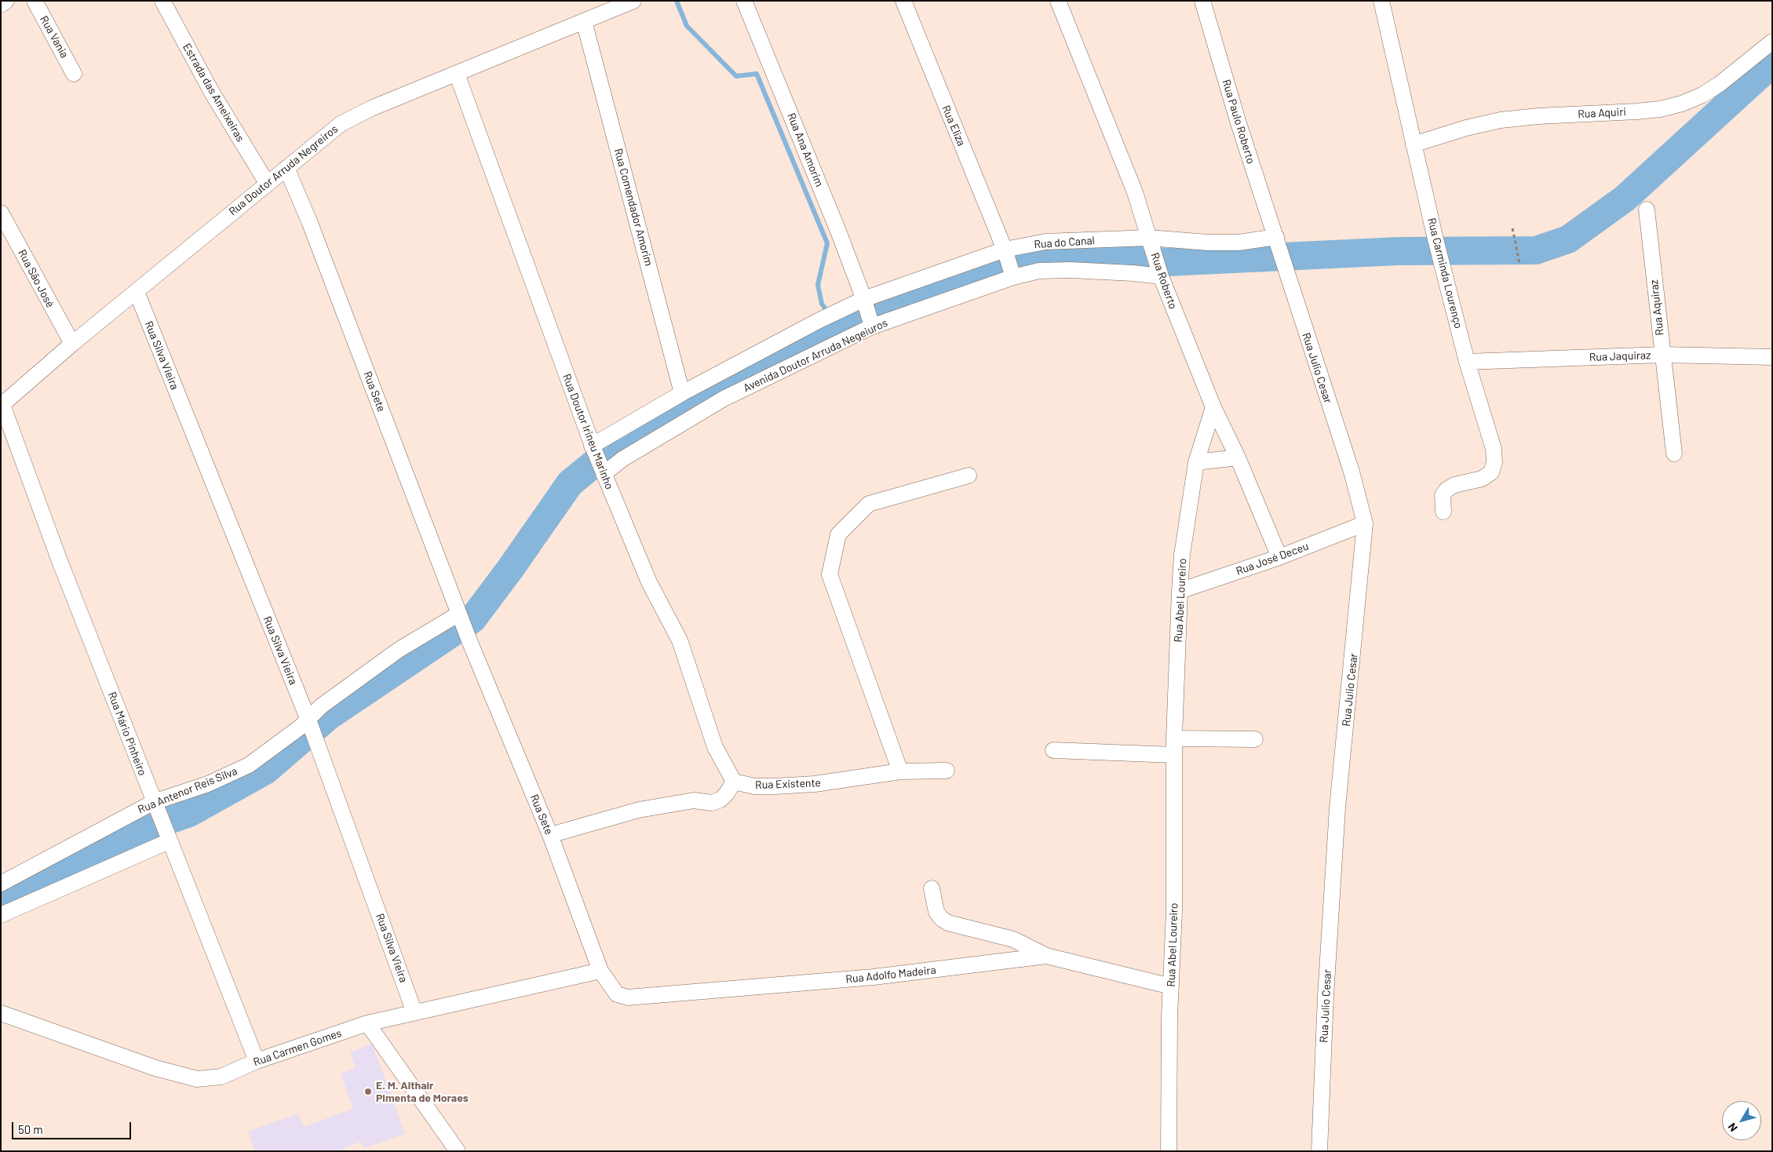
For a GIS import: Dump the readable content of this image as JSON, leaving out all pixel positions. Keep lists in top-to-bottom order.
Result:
{
  "streets": {
    "street": [
      "Rua Vania",
      "Estrada das Ameixeiras",
      "Rua Aquiri",
      "Rua Paulo Roberto",
      "Rua Eliza",
      "Rua Ana Amorim",
      "Rua Doutor Arruda Negreiros",
      "Rua Comendador Amorim",
      "Rua do Canal",
      "Rua Carminda Lourenço",
      "Rua São José",
      "Rua Roberto",
      "Rua Aquiraz",
      "Rua Silva Vieira",
      "Avenida Doutor Arruda Negeiuros",
      "Rua Jaquiraz",
      "Rua Julio Cesar",
      "Rua Sete",
      "Rua Doutor Irineu Marinho",
      "Rua José Deceu",
      "Rua Abel Loureiro",
      "Rua Mário Pinheiro",
      "Rua Existente",
      "Rua Antenor Reis Silva",
      "Rua Adolfo Madeira",
      "Rua Carmen Gomes"
    ]
  },
  "crossings": [
    ["Estrada das Ameixeiras", "Rua Doutor Arruda Negreiros"],
    ["Rua Aquiri", "Rua Carminda Lourenço"],
    ["Rua Paulo Roberto", "Rua do Canal"],
    ["Rua Paulo Roberto", "Rua Julio Cesar"],
    ["Rua Eliza", "Rua do Canal"],
    ["Rua Eliza", "Avenida Doutor Arruda Negeiuros"],
    ["Rua Ana Amorim", "Rua do Canal"],
    ["Rua Ana Amorim", "Avenida Doutor Arruda Negeiuros"],
    ["Rua Doutor Arruda Negreiros", "Rua Comendador Amorim"],
    ["Rua Doutor Arruda Negreiros", "Rua São José"],
    ["Rua Doutor Arruda Negreiros", "Rua Silva Vieira"],
    ["Rua Doutor Arruda Negreiros", "Rua Sete"],
    ["Rua Doutor Arruda Negreiros", "Rua Doutor Irineu Marinho"],
    ["Rua Doutor Arruda Negreiros", "Rua Mário Pinheiro"],
    ["Rua Comendador Amorim", "Rua do Canal"],
    ["Rua do Canal", "Rua Roberto"],
    ["Rua do Canal", "Rua Julio Cesar"],
    ["Rua Carminda Lourenço", "Rua Jaquiraz"],
    ["Rua Roberto", "Avenida Doutor Arruda Negeiuros"],
    ["Rua Roberto", "Rua José Deceu"],
    ["Rua Roberto", "Rua Abel Loureiro"],
    ["Rua Aquiraz", "Rua Jaquiraz"],
    ["Rua Silva Vieira", "Rua Antenor Reis Silva"],
    ["Rua Silva Vieira", "Rua Carmen Gomes"],
    ["Avenida Doutor Arruda Negeiuros", "Rua Doutor Irineu Marinho"],
    ["Rua Julio Cesar", "Rua José Deceu"],
    ["Rua Sete", "Rua Antenor Reis Silva"],
    ["Rua Sete", "Rua Adolfo Madeira"],
    ["Rua Sete", "Rua Carmen Gomes"],
    ["Rua Doutor Irineu Marinho", "Rua Existente"],
    ["Rua José Deceu", "Rua Abel Loureiro"],
    ["Rua Abel Loureiro", "Rua Adolfo Madeira"],
    ["Rua Mário Pinheiro", "Rua Antenor Reis Silva"],
    ["Rua Mário Pinheiro", "Rua Carmen Gomes"]
  ],
  "places": ["E. M. Althair Pimenta de Moraes"],
  "scale_bar": "50 m",
  "north": "bottom left"
}
